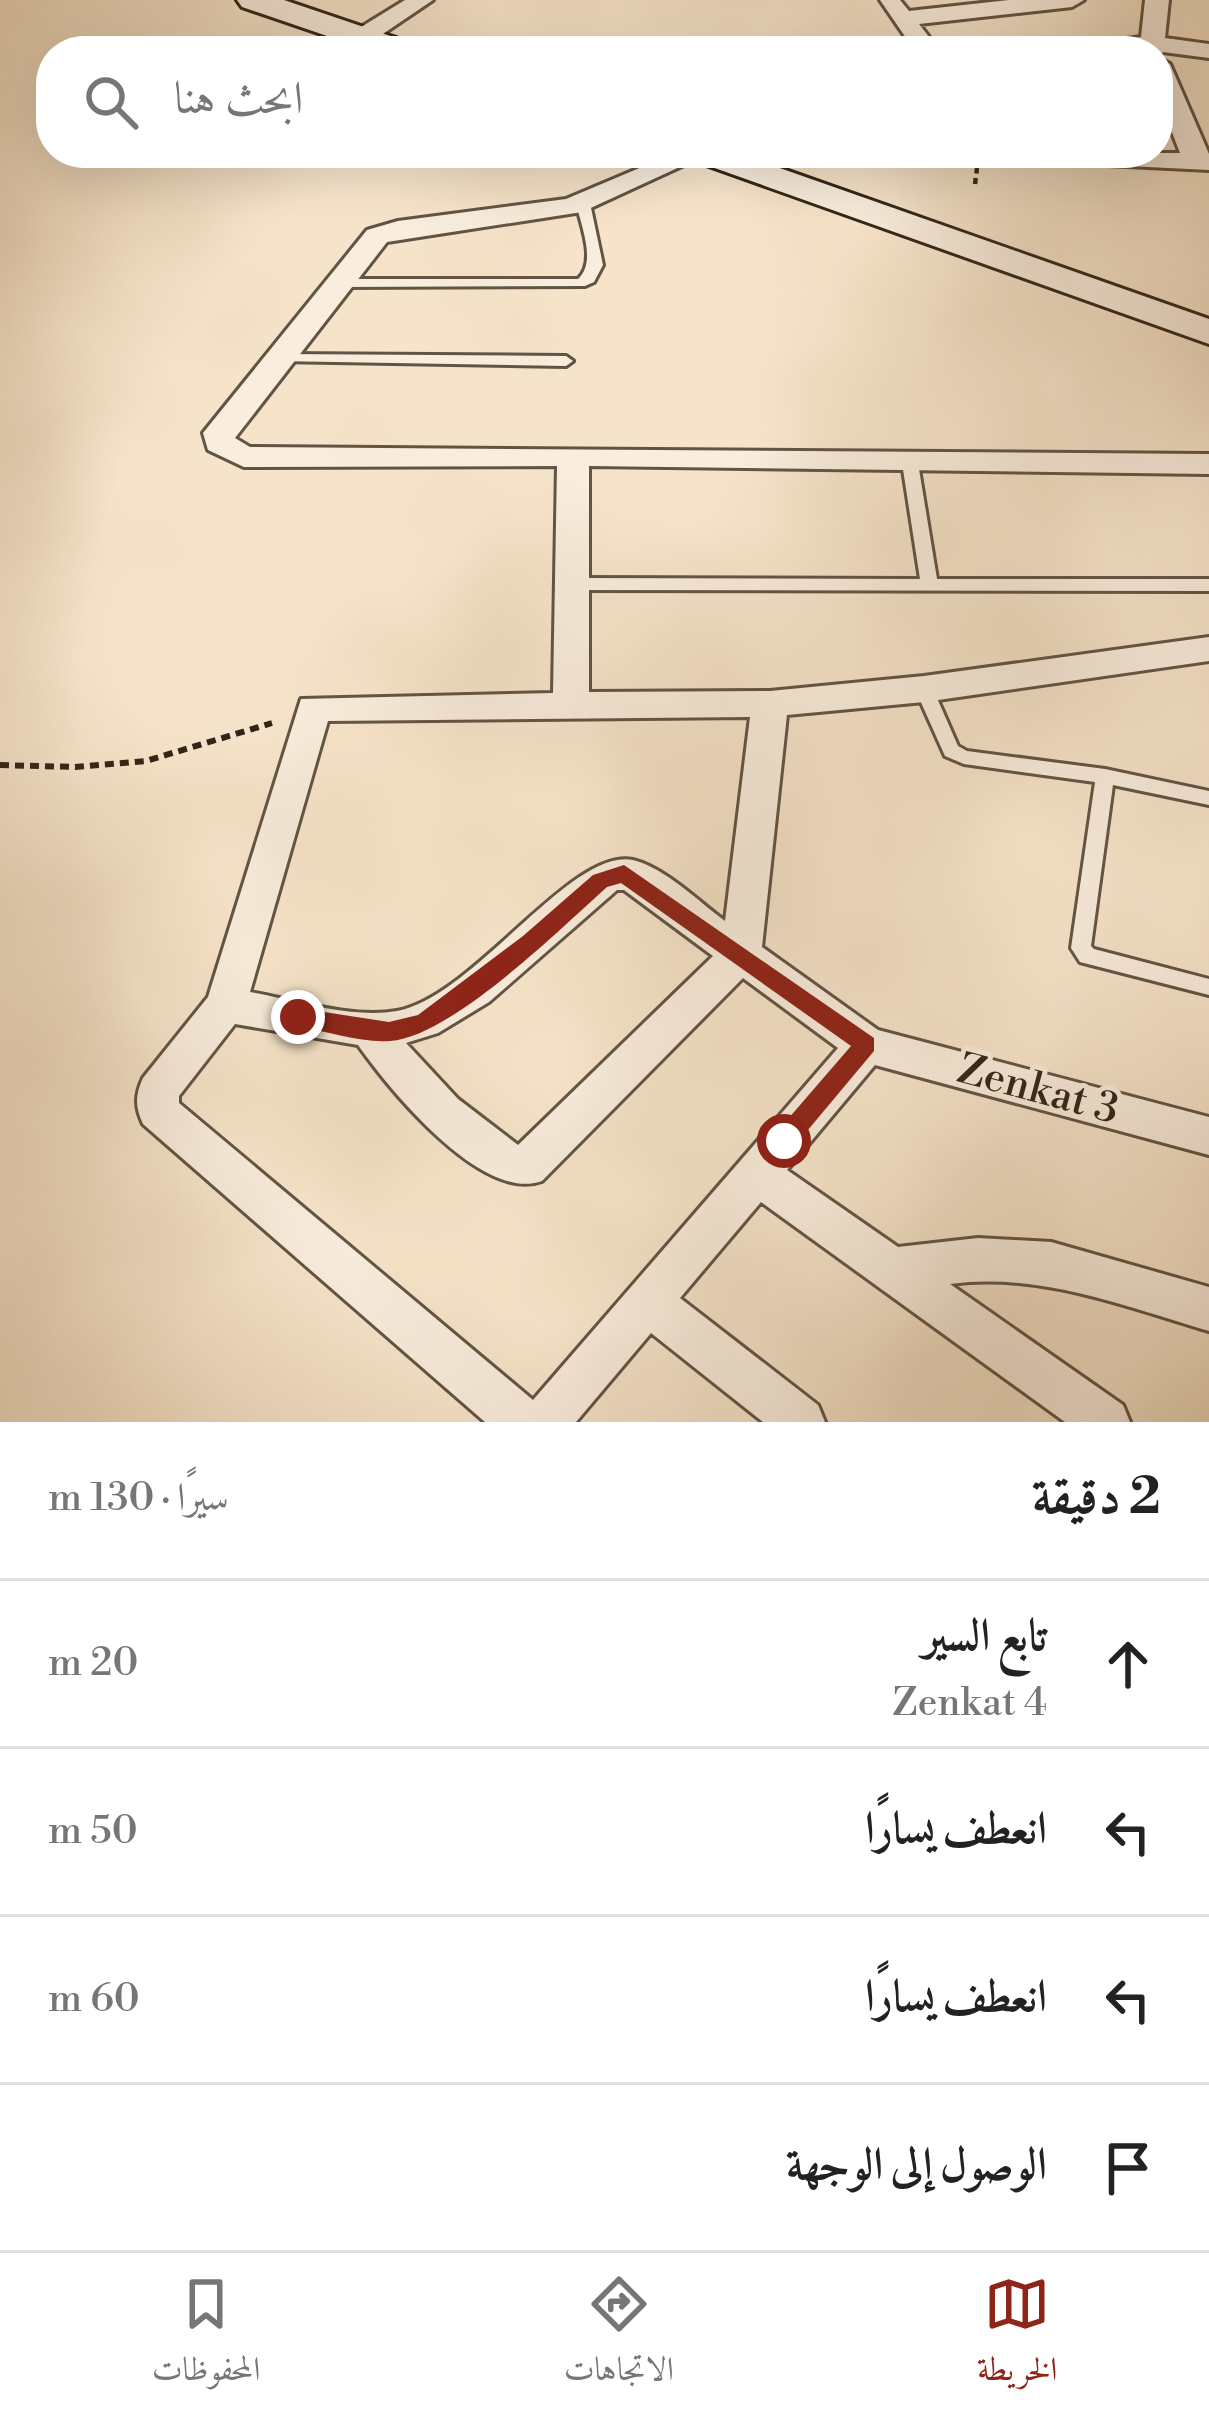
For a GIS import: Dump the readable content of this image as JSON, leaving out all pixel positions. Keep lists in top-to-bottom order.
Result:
{
  "streets": {
    "street": ["Zenkat 3"]
  },
  "page": {
    "search": "ابحث هنا",
    "heading": ["2 دقيقة", "سيرًا · 130 m"],
    "list": [
      ["تابع السير", "Zenkat 4", "20 m"],
      ["انعطف يسارًا", "50 m"],
      ["انعطف يسارًا", "60 m"],
      "الوصول إلى الوجهة"
    ],
    "nav": ["الخريطة", "الاتجاهات", "المحفوظات"]
  }
}
